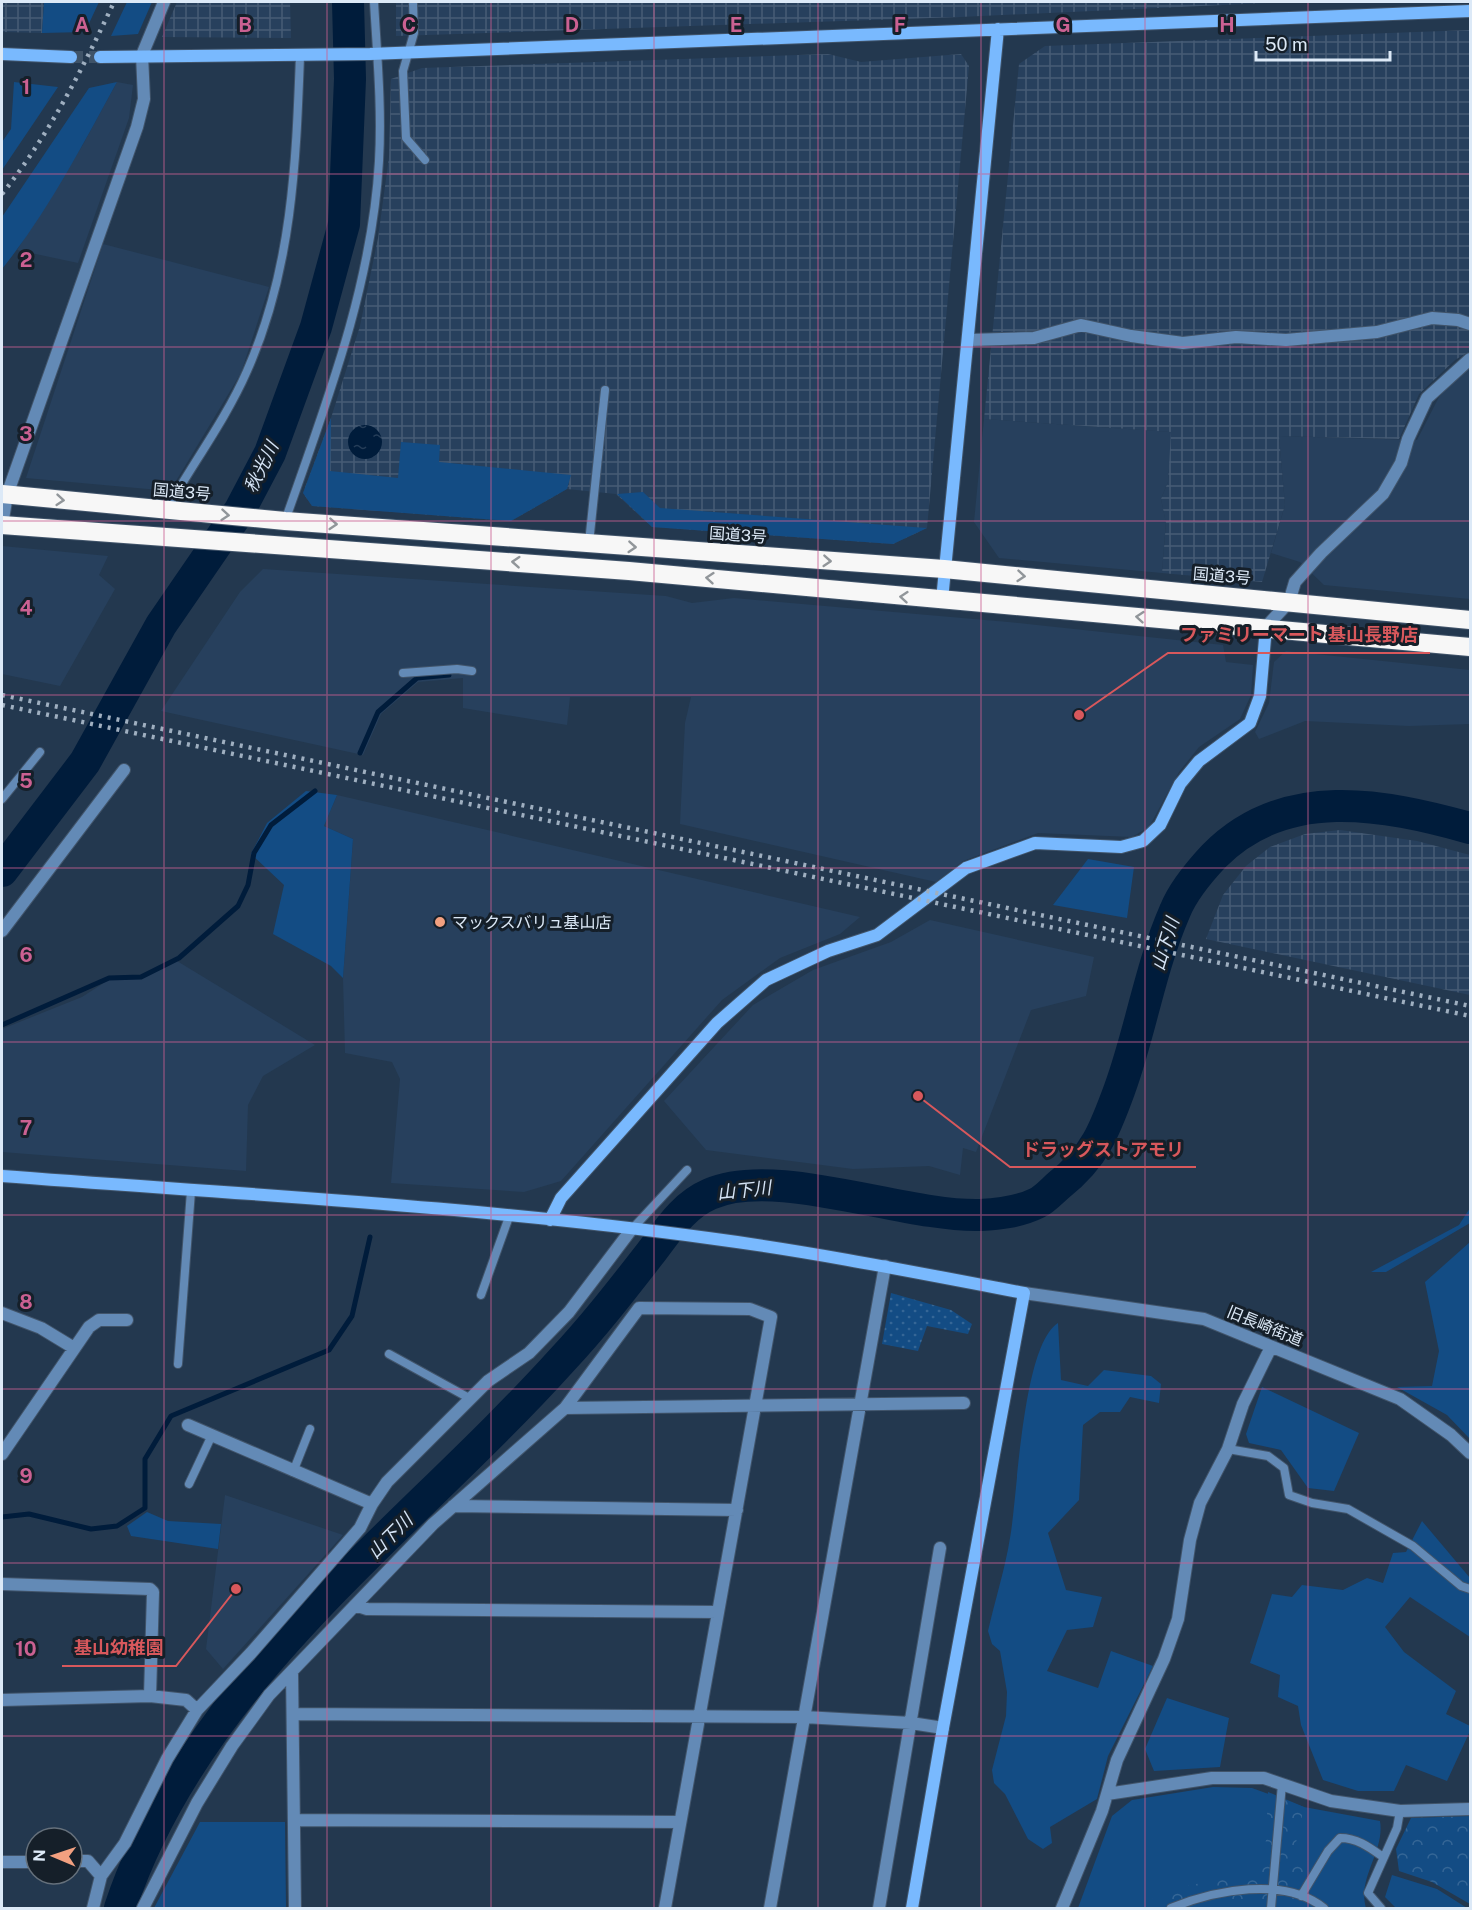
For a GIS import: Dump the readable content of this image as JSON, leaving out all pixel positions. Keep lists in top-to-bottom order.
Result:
{
  "streets": {
    "highway": ["国道3号"],
    "street": ["旧長崎街道"]
  },
  "water": ["秋光川", "山下川"],
  "places": [
    "ファミリーマート 基山長野店",
    "マックスバリュ基山店",
    "ドラッグストアモリ",
    "基山幼稚園"
  ],
  "scale_bar": "50 m",
  "north": "left",
  "grid": {
    "columns": [
      "A",
      "B",
      "C",
      "D",
      "E",
      "F",
      "G",
      "H"
    ],
    "rows": [
      "1",
      "2",
      "3",
      "4",
      "5",
      "6",
      "7",
      "8",
      "9",
      "10"
    ]
  }
}
